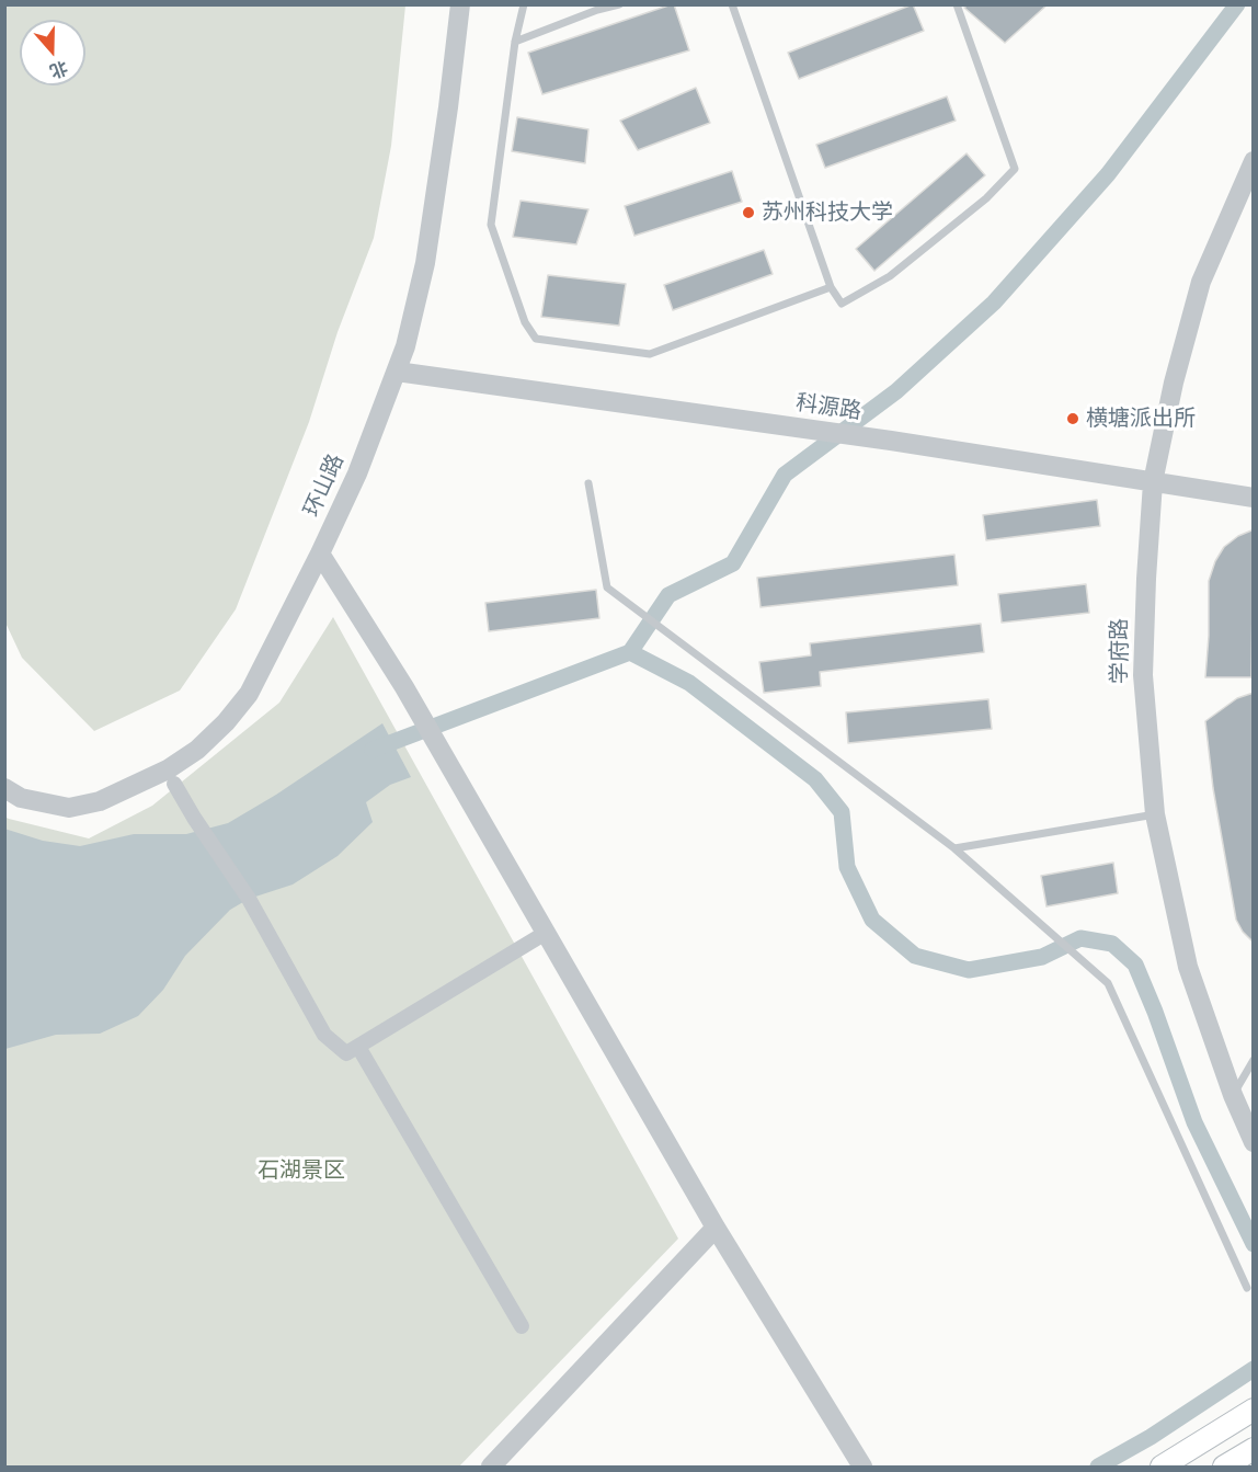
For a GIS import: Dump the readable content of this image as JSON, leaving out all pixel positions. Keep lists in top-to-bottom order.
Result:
{
  "streets": {
    "street": ["科源路", "环山路", "学府路"]
  },
  "crossings": [
    ["科源路", "环山路"],
    ["科源路", "学府路"]
  ],
  "parks": ["石湖景区"],
  "places": ["苏州科技大学", "横塘派出所"],
  "north": "bottom"
}
